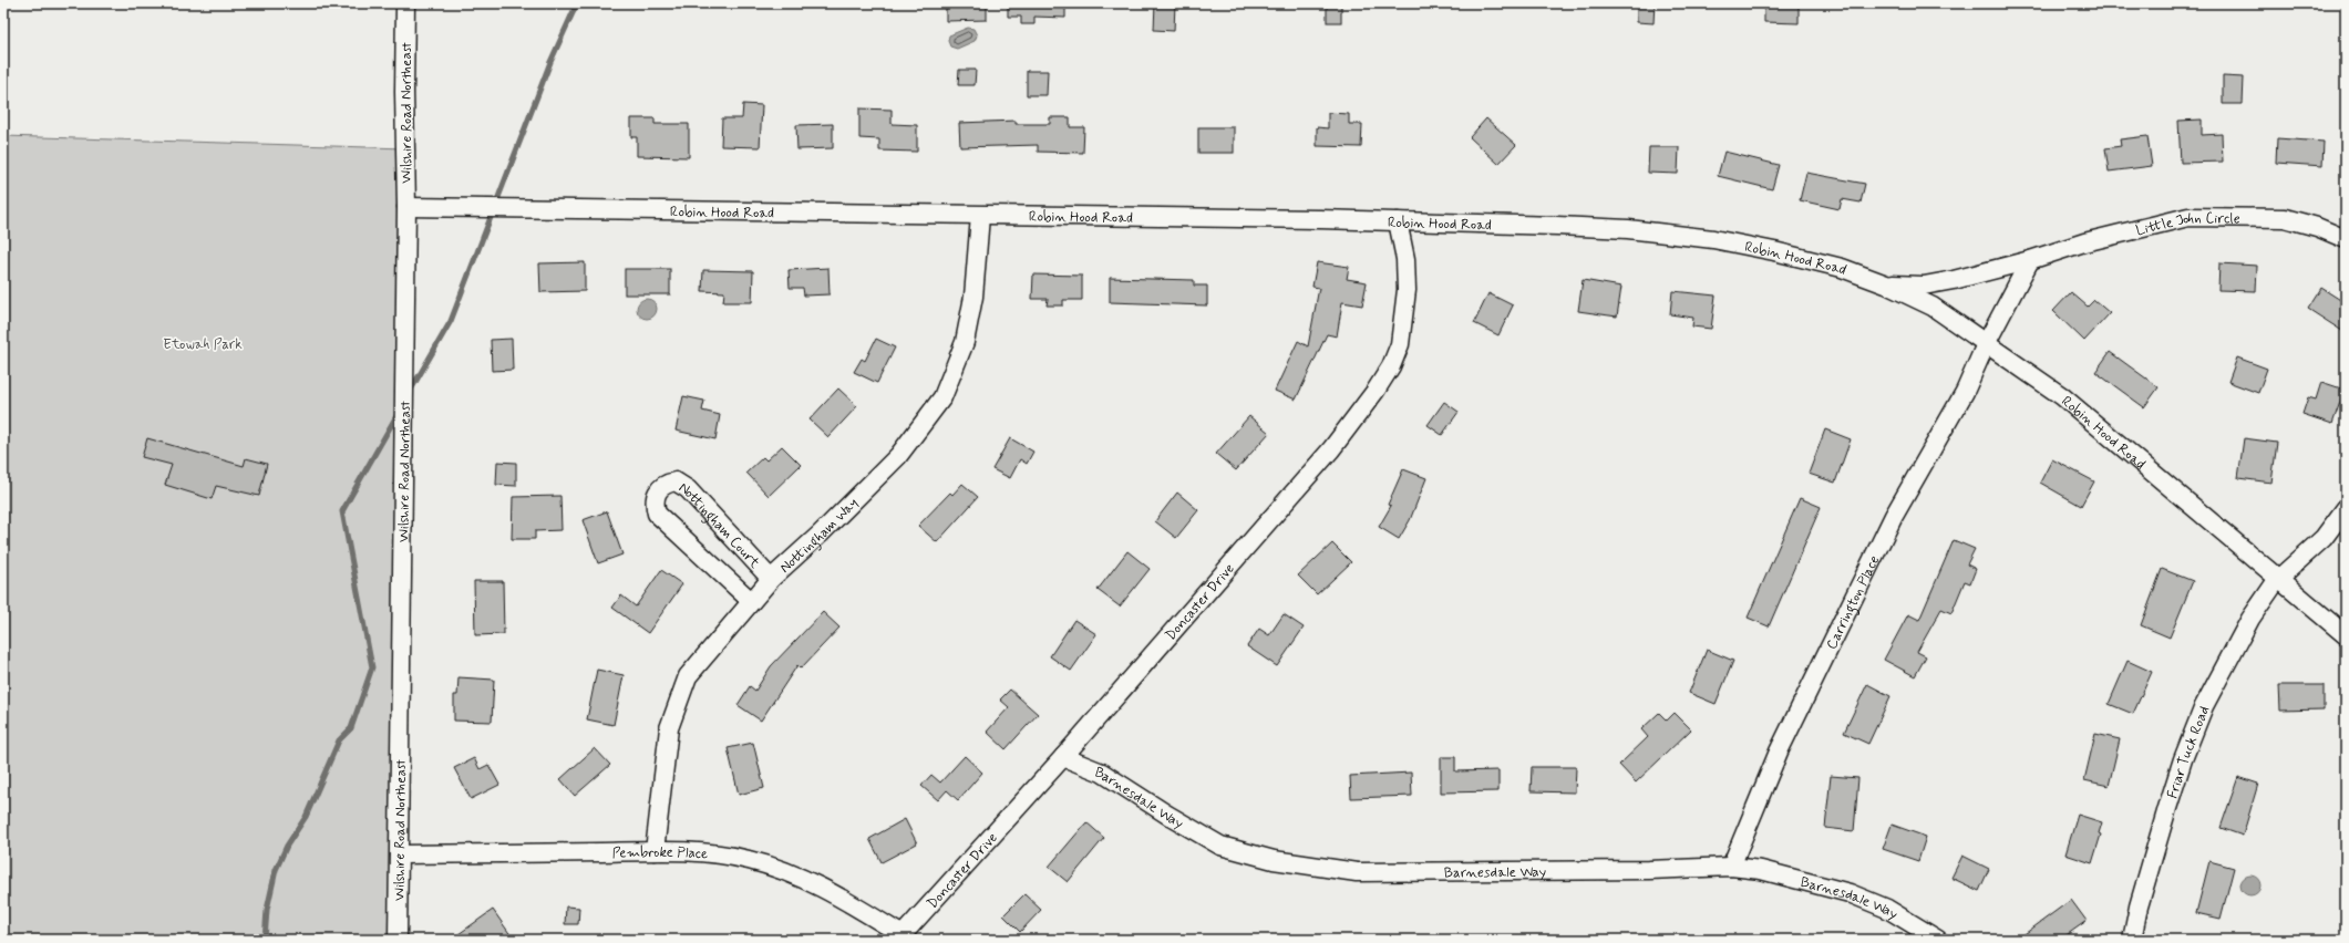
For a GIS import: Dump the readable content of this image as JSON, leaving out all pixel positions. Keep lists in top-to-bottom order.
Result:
{
  "streets": {
    "street": [
      "Wilshire Road Northeast",
      "Robin Hood Road",
      "Little John Circle",
      "Nottingham Court",
      "Nottingham Way",
      "Doncaster Drive",
      "Carrington Place",
      "Friar Tuck Road",
      "Barnesdale Way",
      "Pembroke Place"
    ]
  },
  "crossings": [
    ["Wilshire Road Northeast", "Robin Hood Road"],
    ["Wilshire Road Northeast", "Pembroke Place"],
    ["Robin Hood Road", "Little John Circle"],
    ["Robin Hood Road", "Nottingham Way"],
    ["Robin Hood Road", "Doncaster Drive"],
    ["Robin Hood Road", "Carrington Place"],
    ["Robin Hood Road", "Friar Tuck Road"],
    ["Nottingham Court", "Nottingham Way"],
    ["Nottingham Way", "Pembroke Place"],
    ["Doncaster Drive", "Barnesdale Way"],
    ["Doncaster Drive", "Pembroke Place"],
    ["Carrington Place", "Barnesdale Way"]
  ],
  "parks": ["Etowah Park"]
}
